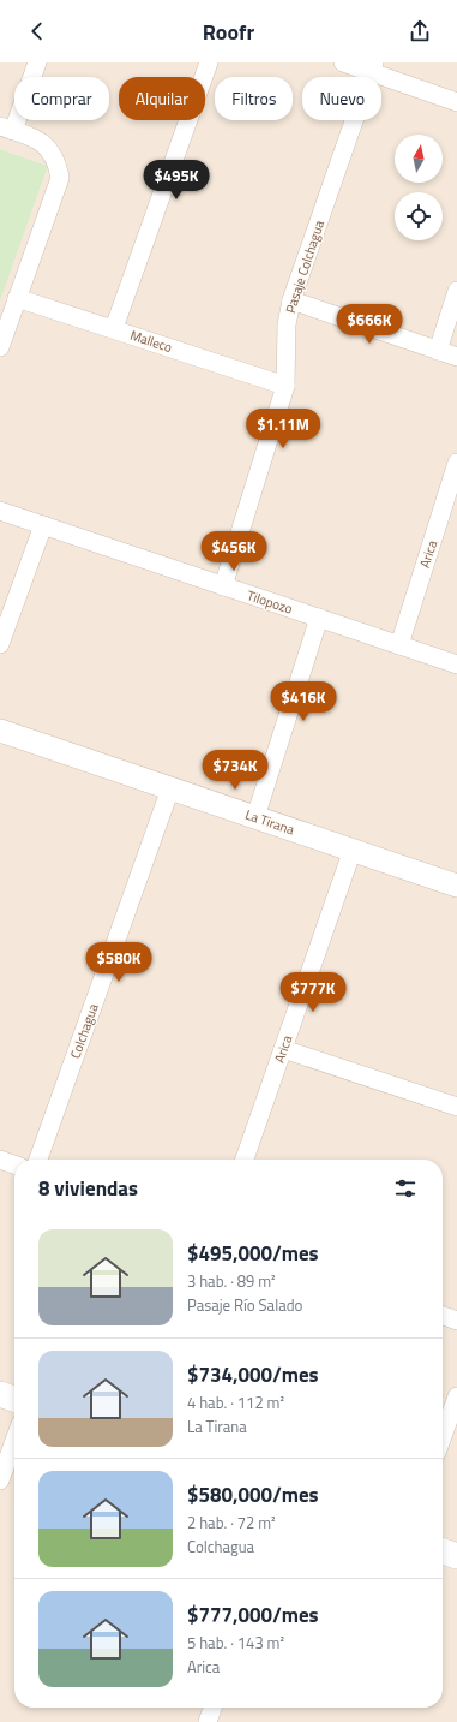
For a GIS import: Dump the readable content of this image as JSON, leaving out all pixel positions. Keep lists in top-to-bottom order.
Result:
{
  "streets": {
    "street": [
      "Pasaje Colchagua",
      "Malleco",
      "Arica",
      "Tilopozo",
      "La Tirana",
      "Colchagua"
    ]
  },
  "crossings": [
    ["Pasaje Colchagua", "Malleco"],
    ["Pasaje Colchagua", "Tilopozo"],
    ["Arica", "Tilopozo"],
    ["Arica", "La Tirana"],
    ["La Tirana", "Colchagua"]
  ],
  "north": "top",
  "page": {
    "header": "Roofr",
    "chip": [
      "Comprar",
      "Alquilar",
      "Filtros",
      "Nuevo"
    ],
    "price": [
      "$495K",
      "$666K",
      "$1.11M",
      "$456K",
      "$416K",
      "$734K",
      "$580K",
      "$777K"
    ],
    "heading": "8 viviendas",
    "list": [
      {
        "name": "$495,000/mes",
        "note": "3 hab. · 89 m² · Pasaje Río Salado"
      },
      {
        "name": "$734,000/mes",
        "note": "4 hab. · 112 m² · La Tirana"
      },
      {
        "name": "$580,000/mes",
        "note": "2 hab. · 72 m² · Colchagua"
      },
      {
        "name": "$777,000/mes",
        "note": "5 hab. · 143 m² · Arica"
      }
    ]
  }
}
